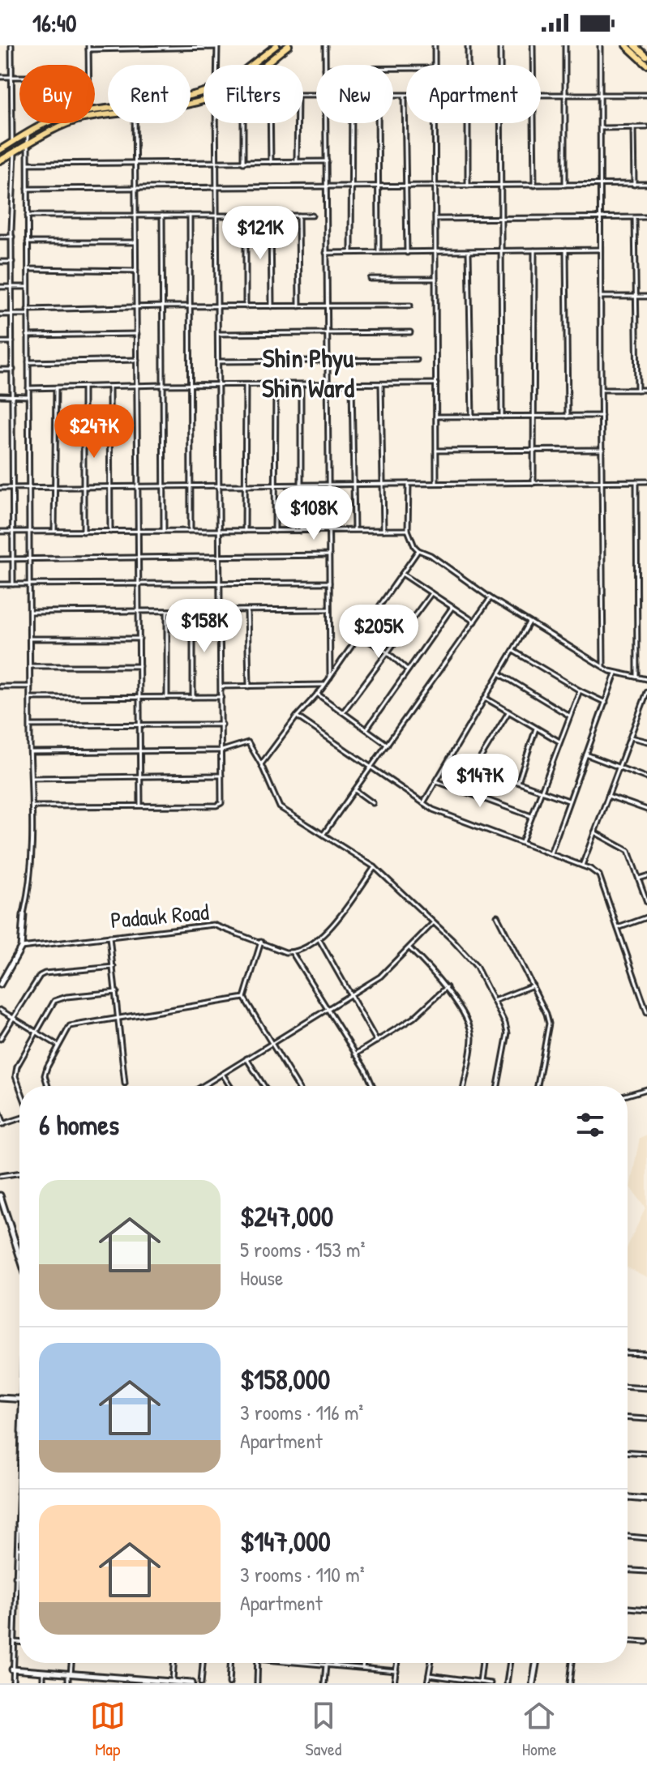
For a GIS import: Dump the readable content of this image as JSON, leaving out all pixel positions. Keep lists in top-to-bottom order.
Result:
{
  "streets": {
    "street": ["Padauk Road"]
  },
  "districts": ["Shin Phyu Shin Ward"],
  "page": {
    "status": "16:40",
    "chip": [
      "Buy",
      "Rent",
      "Filters",
      "New",
      "Apartment"
    ],
    "price": [
      "$121K",
      "$247K",
      "$108K",
      "$158K",
      "$205K",
      "$147K"
    ],
    "heading": "6 homes",
    "list": [
      {
        "name": "$247,000",
        "note": "5 rooms · 153 m² · House"
      },
      {
        "name": "$158,000",
        "note": "3 rooms · 116 m² · Apartment"
      },
      {
        "name": "$147,000",
        "note": "3 rooms · 110 m² · Apartment"
      }
    ],
    "tabs": ["Map", "Saved", "Home"]
  }
}
